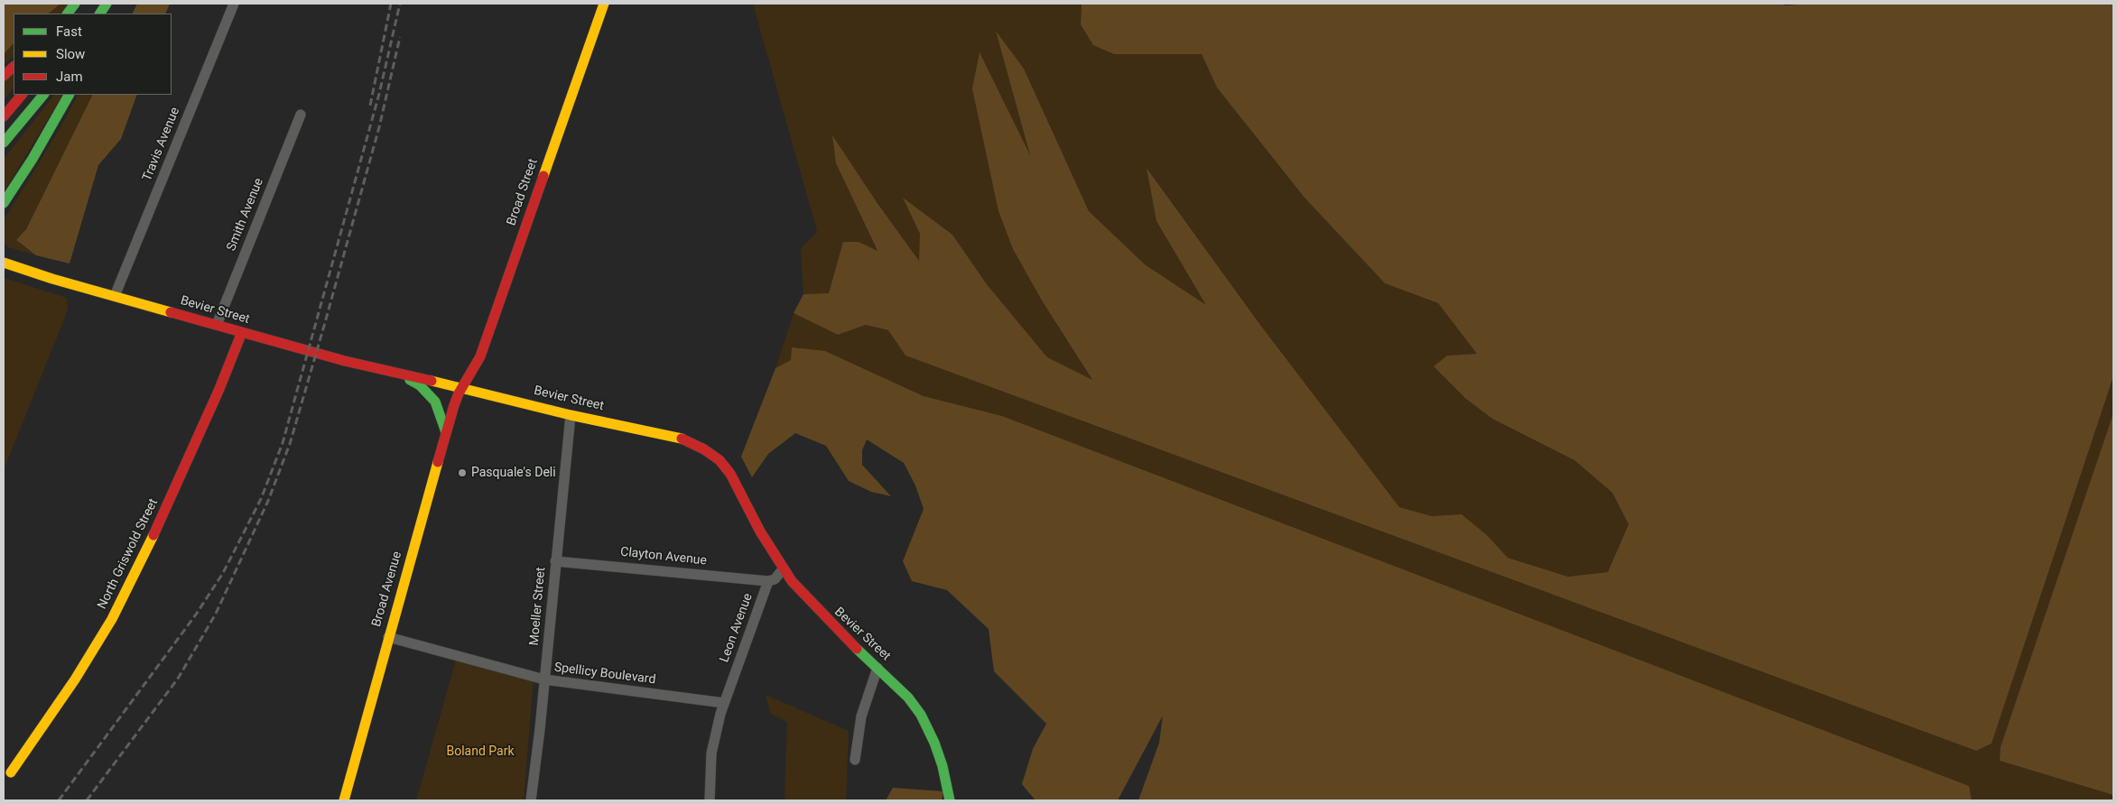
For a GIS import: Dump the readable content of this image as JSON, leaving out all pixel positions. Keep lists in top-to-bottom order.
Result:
{
  "streets": {
    "street": [
      "Travis Avenue",
      "Broad Street",
      "Smith Avenue",
      "Bevier Street",
      "North Griswold Street",
      "Clayton Avenue",
      "Broad Avenue",
      "Moeller Street",
      "Leon Avenue",
      "Spellicy Boulevard"
    ]
  },
  "crossings": [
    ["Travis Avenue", "Bevier Street"],
    ["Broad Street", "Bevier Street"],
    ["Broad Street", "Broad Avenue"],
    ["Smith Avenue", "Bevier Street"],
    ["Bevier Street", "North Griswold Street"],
    ["Bevier Street", "Broad Avenue"],
    ["Bevier Street", "Moeller Street"],
    ["Clayton Avenue", "Moeller Street"],
    ["Clayton Avenue", "Leon Avenue"],
    ["Broad Avenue", "Spellicy Boulevard"],
    ["Moeller Street", "Spellicy Boulevard"],
    ["Leon Avenue", "Spellicy Boulevard"]
  ],
  "parks": ["Boland Park"],
  "places": ["Pasquale's Deli"],
  "legend": ["Fast", "Slow", "Jam"]
}
